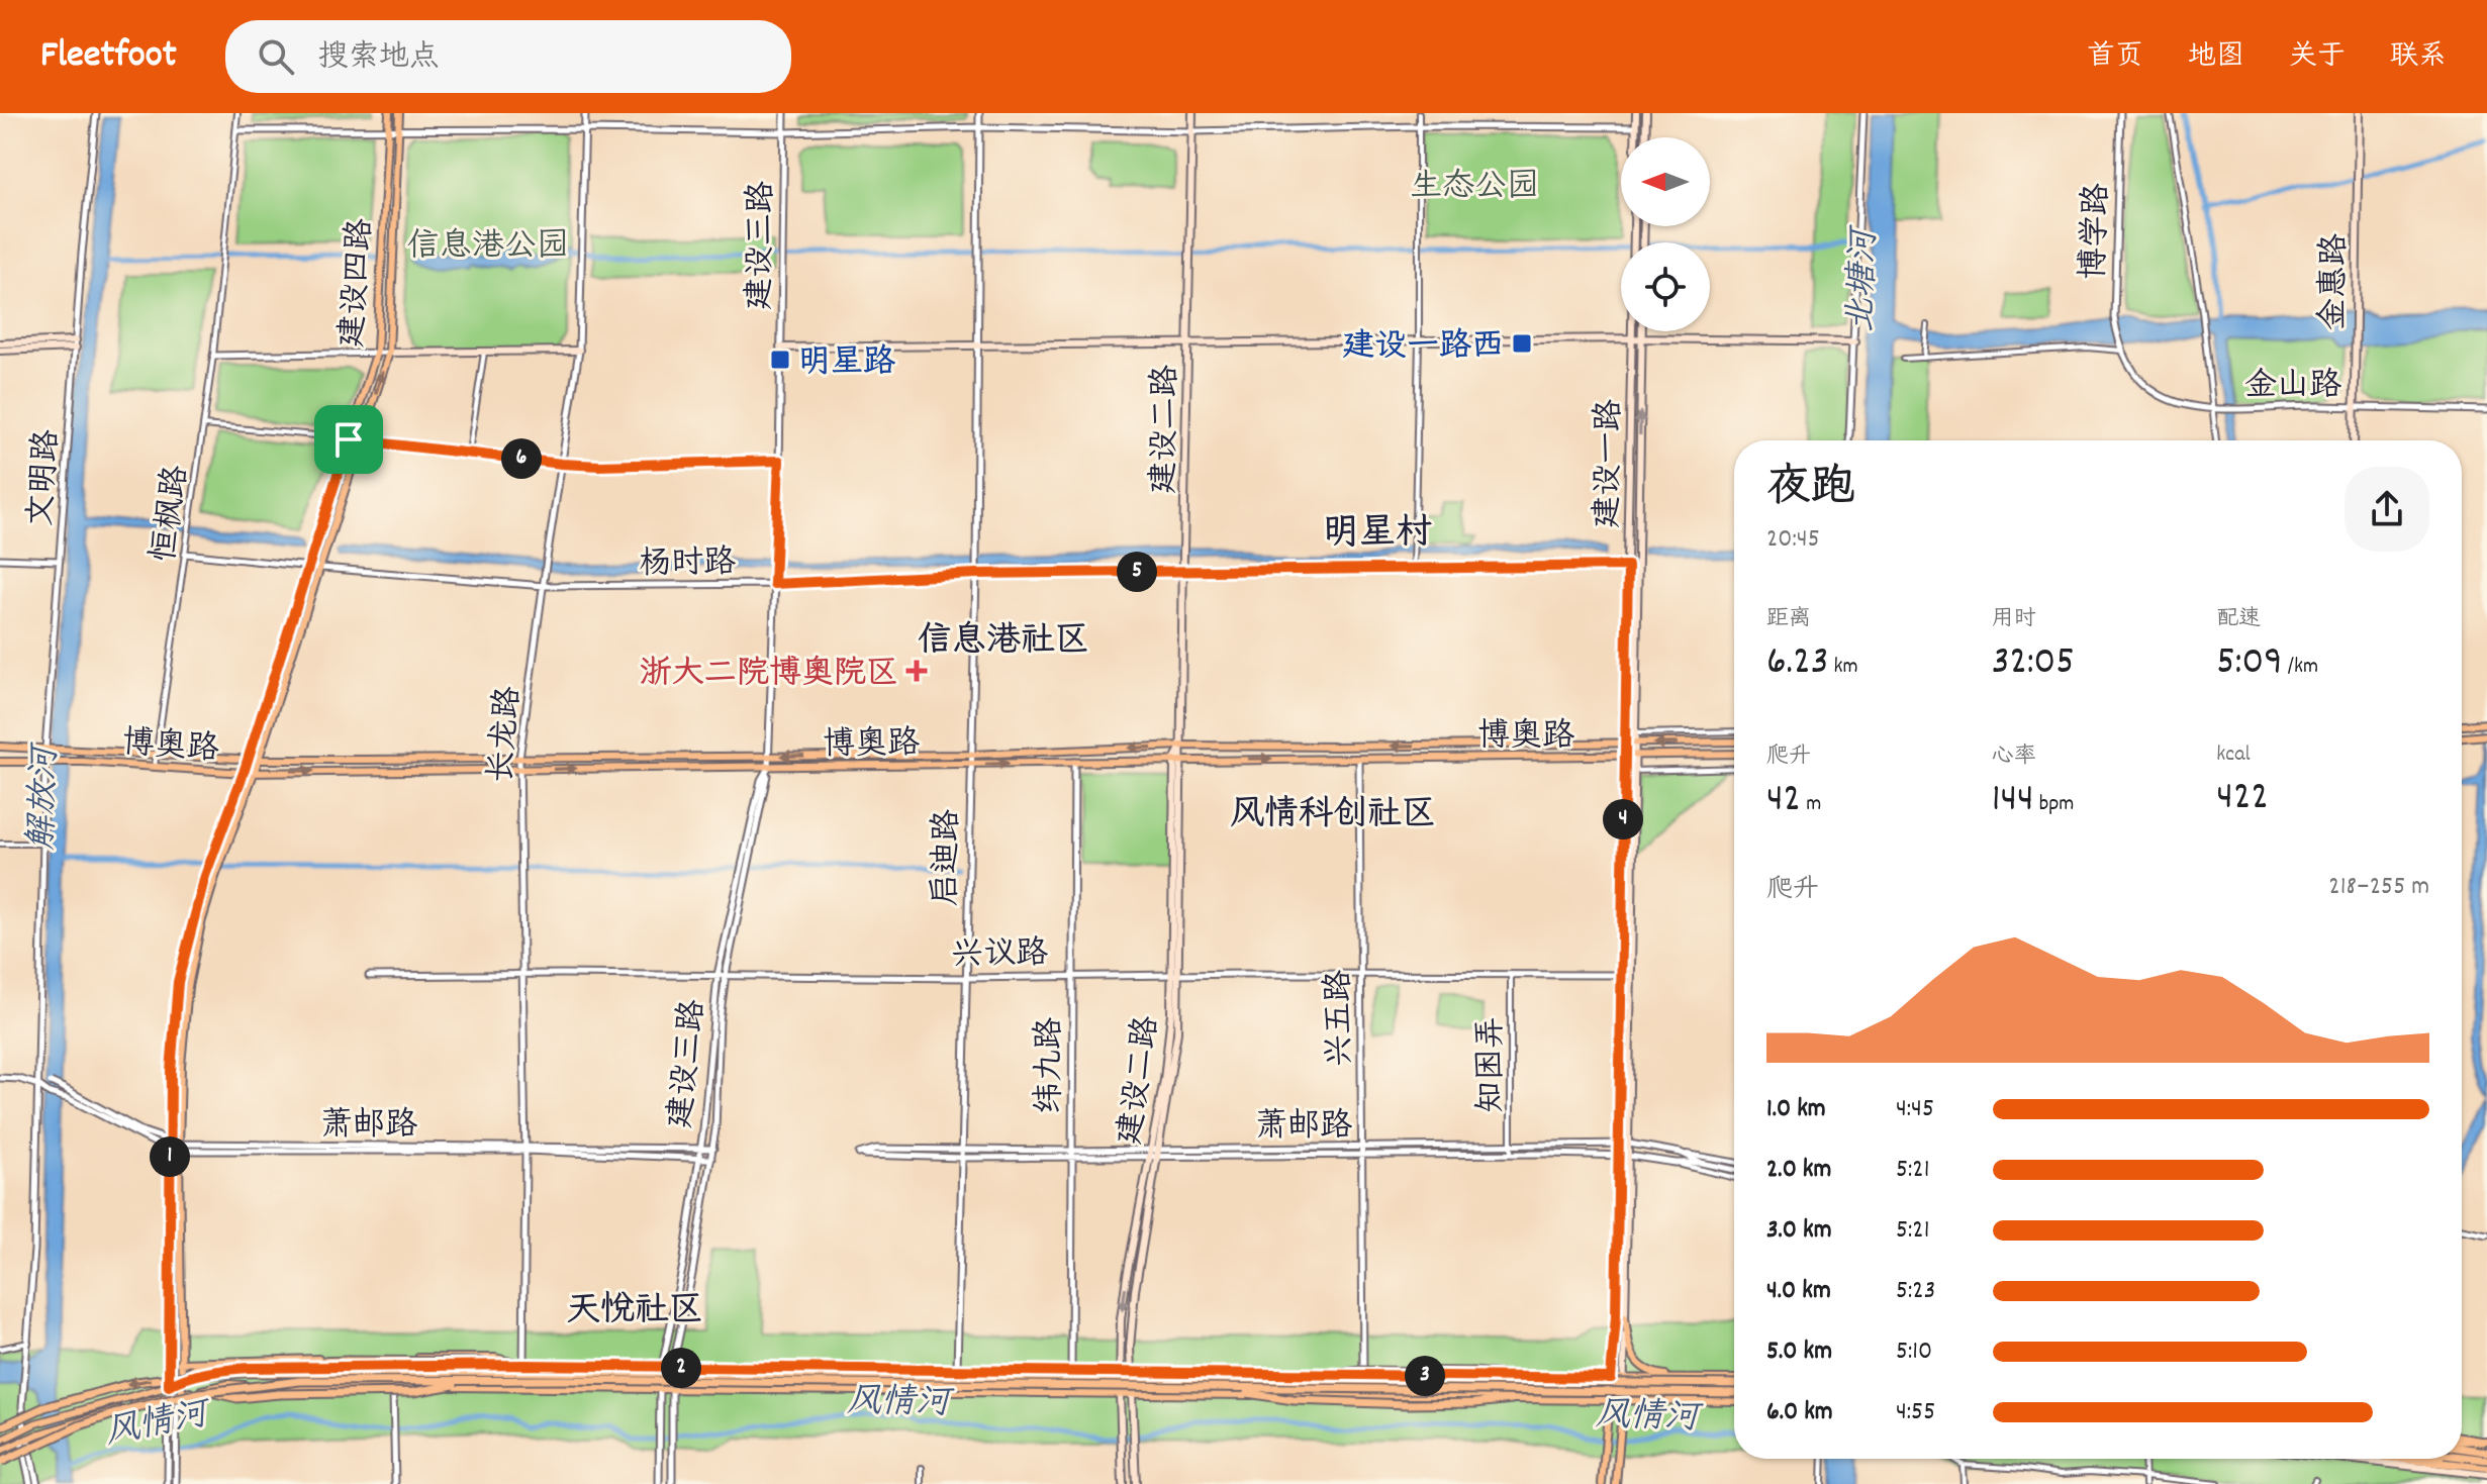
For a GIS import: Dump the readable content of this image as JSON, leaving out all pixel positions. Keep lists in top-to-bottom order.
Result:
{
  "streets": {
    "main road": [
      "金惠路",
      "建设四路",
      "建设二路",
      "建设一路",
      "博奥路",
      "兴议路"
    ],
    "street": [
      "博学路",
      "建设三路",
      "金山路",
      "文明路",
      "恒枫路",
      "杨时路",
      "长龙路",
      "启迪路",
      "兴五路",
      "知困弄",
      "纬九路",
      "萧邮路"
    ]
  },
  "crossings": [
    ["博学路", "金山路"],
    ["建设三路", "杨时路"],
    ["建设三路", "博奥路"],
    ["建设三路", "兴议路"],
    ["建设三路", "萧邮路"],
    ["金惠路", "金山路"],
    ["建设四路", "杨时路"],
    ["建设四路", "博奥路"],
    ["建设四路", "萧邮路"],
    ["建设二路", "杨时路"],
    ["建设二路", "博奥路"],
    ["建设二路", "兴议路"],
    ["建设一路", "杨时路"],
    ["建设一路", "博奥路"],
    ["建设一路", "兴议路"],
    ["建设一路", "萧邮路"],
    ["文明路", "博奥路"],
    ["恒枫路", "杨时路"],
    ["恒枫路", "博奥路"],
    ["杨时路", "长龙路"],
    ["杨时路", "启迪路"],
    ["博奥路", "长龙路"],
    ["博奥路", "启迪路"],
    ["博奥路", "兴五路"],
    ["博奥路", "纬九路"],
    ["长龙路", "兴议路"],
    ["长龙路", "萧邮路"],
    ["启迪路", "兴议路"],
    ["兴议路", "兴五路"],
    ["兴议路", "知困弄"],
    ["兴议路", "纬九路"],
    ["兴五路", "萧邮路"],
    ["知困弄", "萧邮路"]
  ],
  "districts": [
    "明星村",
    "信息港社区",
    "风情科创社区",
    "天悦社区"
  ],
  "water": ["北塘河", "解放河", "风情河"],
  "parks": ["生态公园", "信息港公园"],
  "places": {
    "transit": ["建设一路西", "明星路"],
    "health": ["浙大二院博奥院区"]
  },
  "north": "left",
  "page": {
    "header": "Fleetfoot",
    "search": "搜索地点",
    "nav": [
      "首页",
      "地图",
      "关于",
      "联系"
    ],
    "pins": [
      "6",
      "5",
      "4",
      "1",
      "2",
      "3"
    ],
    "heading": ["夜跑", "20:45"],
    "stats": [
      ["距离", "6.23 km"],
      ["用时", "32:05"],
      ["配速", "5:09 /km"],
      ["爬升", "42 m"],
      ["心率", "144 bpm"],
      ["kcal", "422"]
    ],
    "chart": ["爬升", "218–255 m"],
    "list": [
      {
        "name": "1.0 km",
        "note": "4:45"
      },
      {
        "name": "2.0 km",
        "note": "5:21"
      },
      {
        "name": "3.0 km",
        "note": "5:21"
      },
      {
        "name": "4.0 km",
        "note": "5:23"
      },
      {
        "name": "5.0 km",
        "note": "5:10"
      },
      {
        "name": "6.0 km",
        "note": "4:55"
      }
    ]
  }
}
